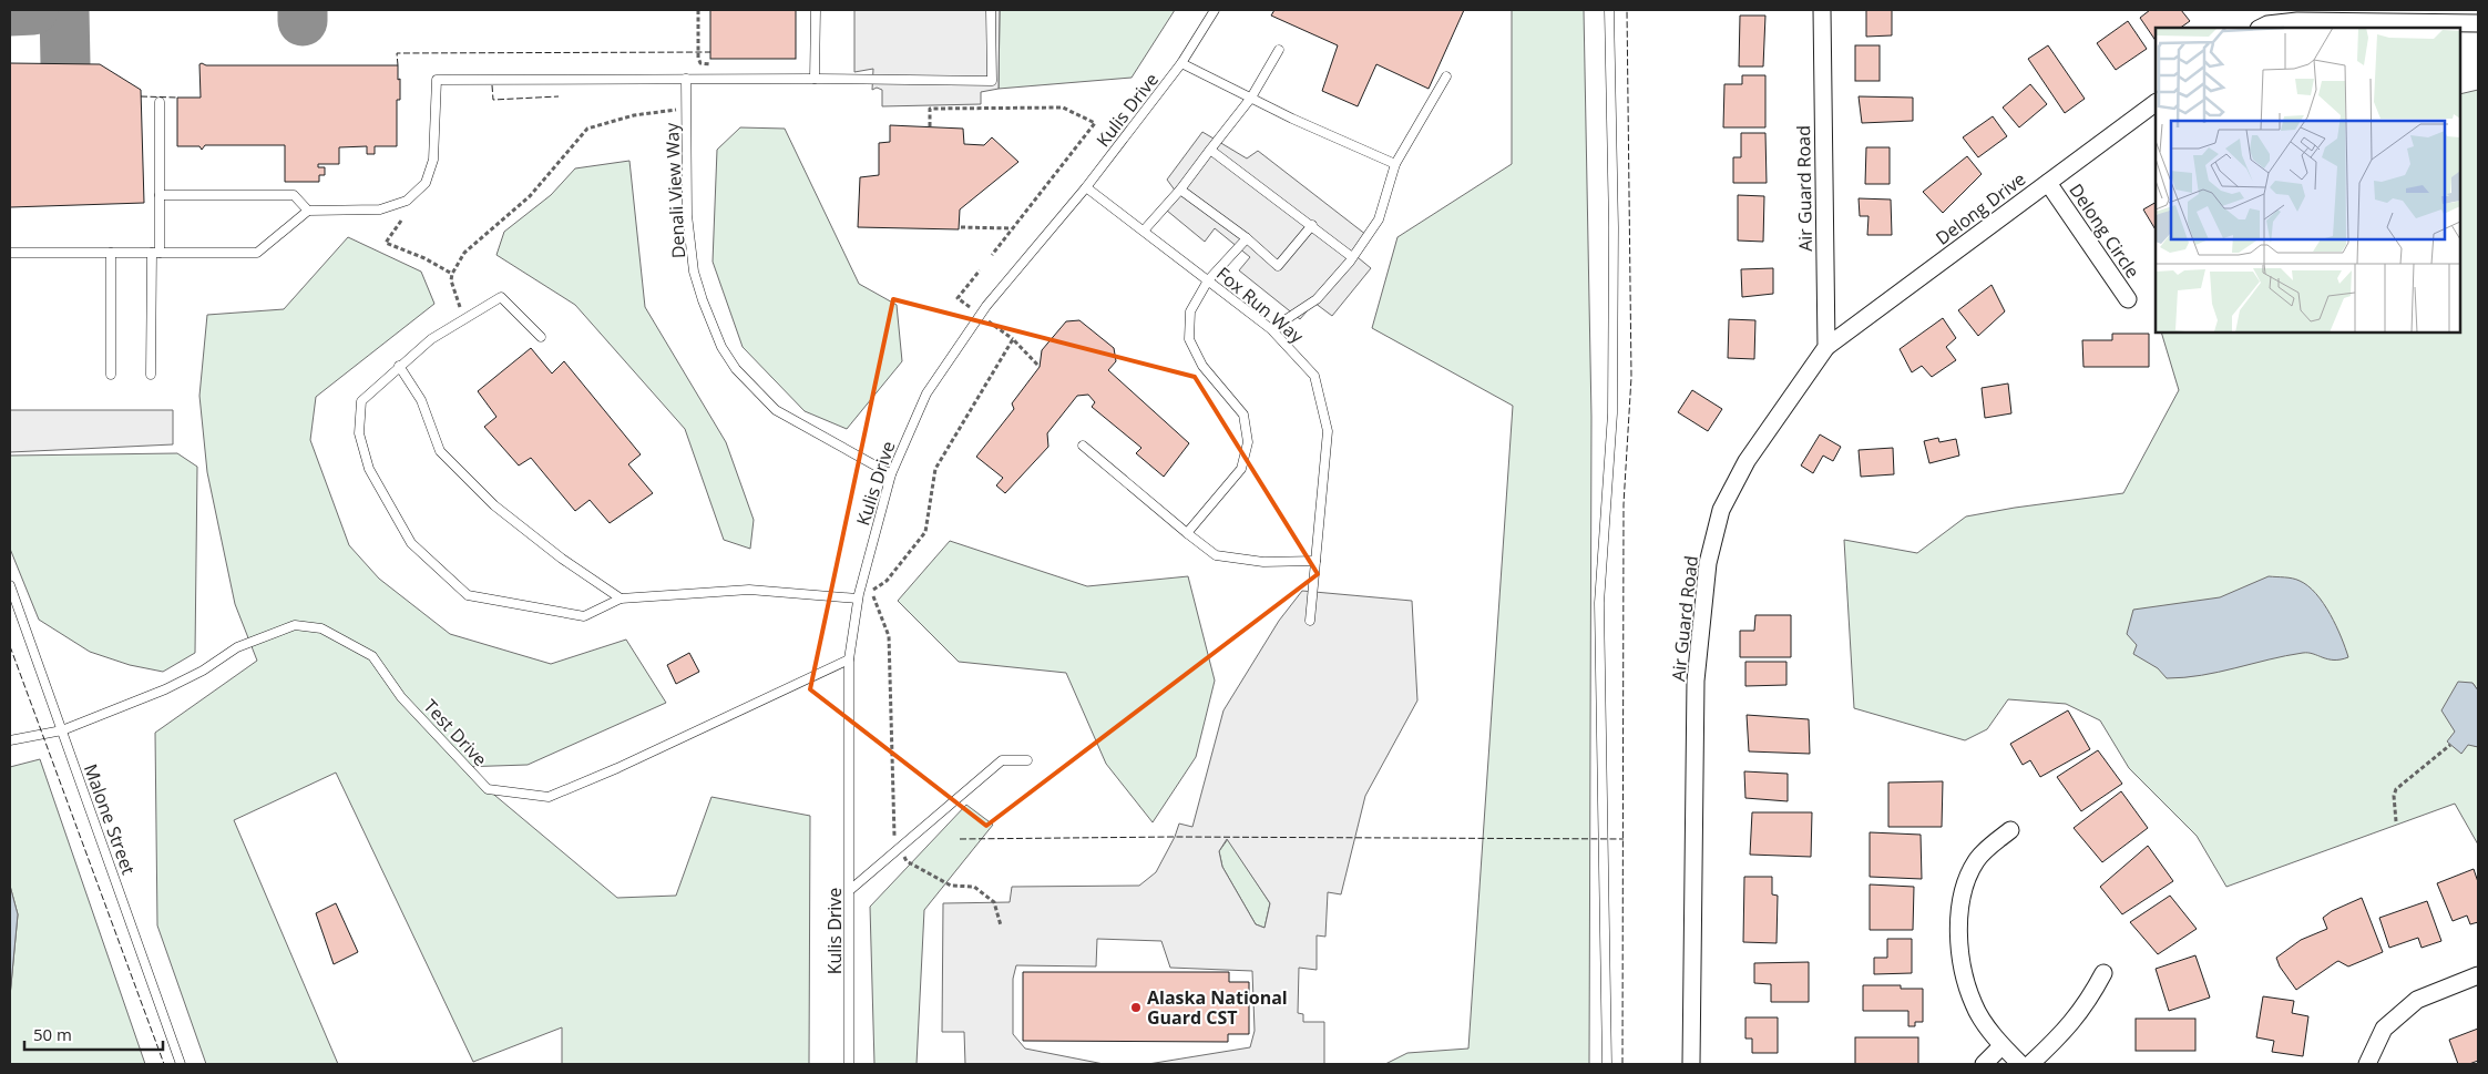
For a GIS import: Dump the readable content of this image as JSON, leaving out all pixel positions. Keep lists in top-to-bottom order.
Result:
{
  "streets": {
    "street": ["Air Guard Road", "Delong Drive", "Delong Circle"],
    "lane": [
      "Kulis Drive",
      "Denali View Way",
      "Fox Run Way",
      "Test Drive",
      "Malone Street"
    ]
  },
  "crossings": [
    ["Kulis Drive", "Denali View Way"],
    ["Kulis Drive", "Fox Run Way"],
    ["Kulis Drive", "Test Drive"],
    ["Air Guard Road", "Delong Drive"],
    ["Delong Drive", "Delong Circle"],
    ["Test Drive", "Malone Street"]
  ],
  "places": ["Alaska National Guard CST"],
  "scale_bar": "50 m"
}
